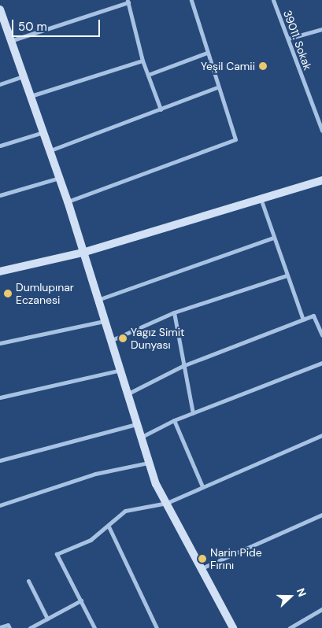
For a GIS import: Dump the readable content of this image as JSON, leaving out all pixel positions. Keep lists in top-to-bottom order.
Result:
{
  "streets": {
    "street": ["39011. Sokak"]
  },
  "places": [
    "Yeşil Camii",
    "Dumlupınar Eczanesi",
    "Yagız Simit Dunyası",
    "Narin Pide Fırını"
  ],
  "scale_bar": "50 m",
  "north": "right"
}
